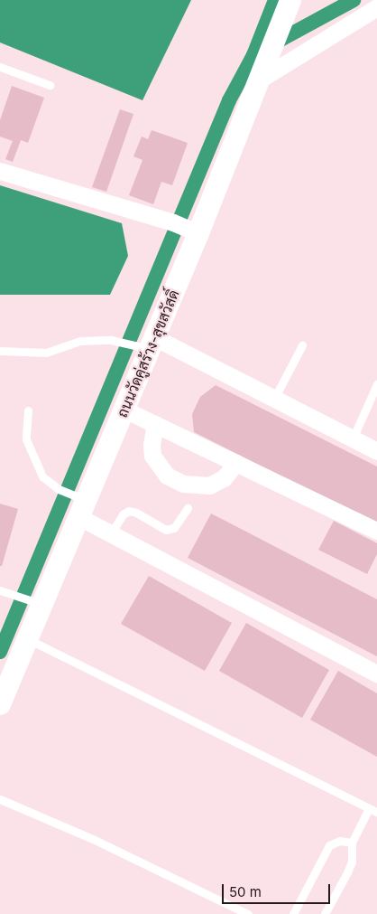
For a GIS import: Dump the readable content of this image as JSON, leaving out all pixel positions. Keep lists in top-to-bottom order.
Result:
{
  "streets": {
    "street": ["ถนนวัดคู่สร้าง-สุขสวัสดิ์"]
  },
  "scale_bar": "50 m"
}
